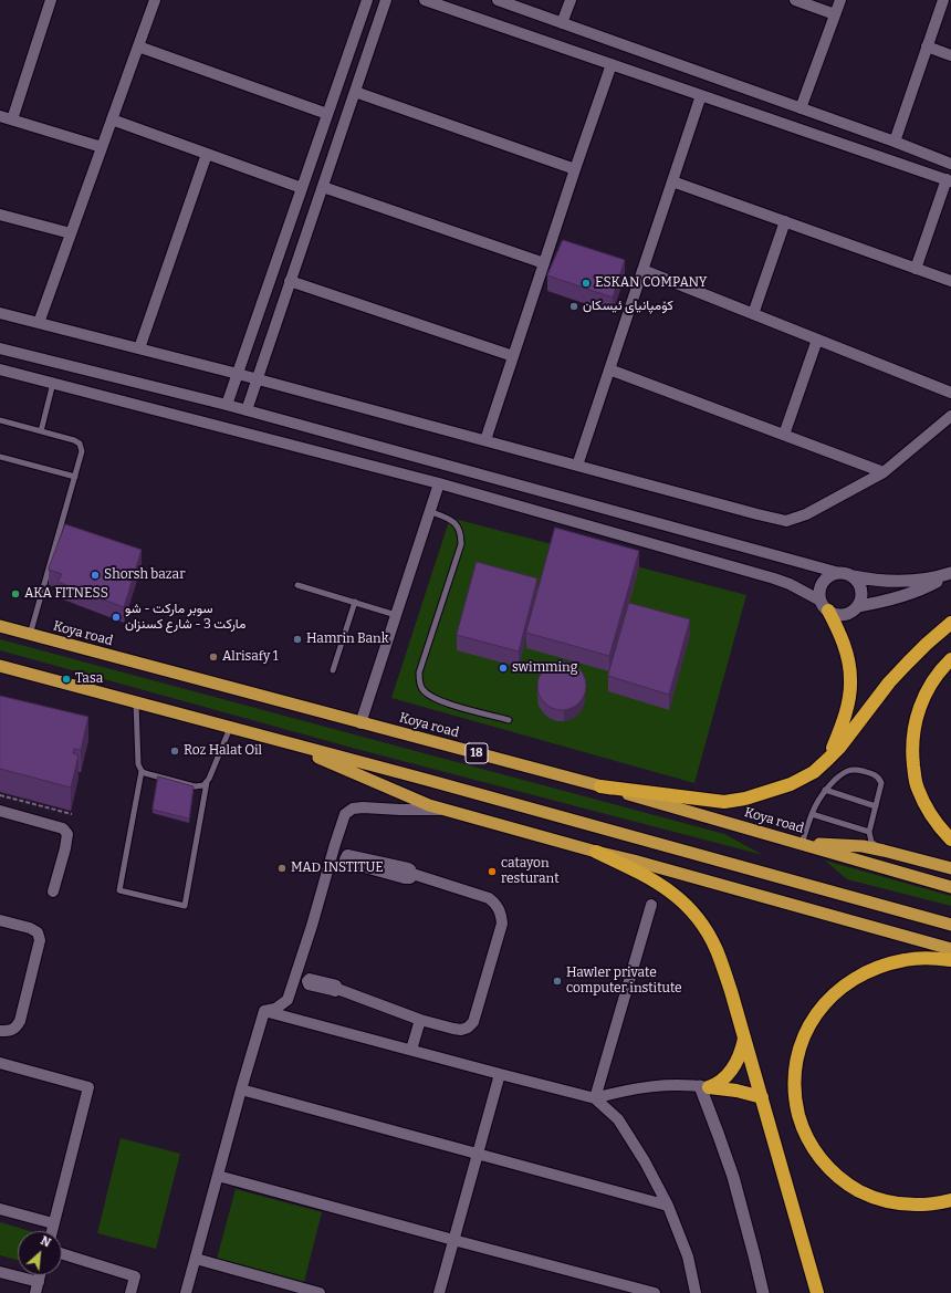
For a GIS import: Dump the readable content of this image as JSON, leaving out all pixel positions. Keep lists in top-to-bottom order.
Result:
{
  "streets": {
    "highway": ["Koya road", "18"]
  },
  "places": [
    "ESKAN COMPANY",
    "کۆمپانیای ئیسکان",
    "Shorsh bazar",
    "AKA FITNESS",
    "سوبر ماركت - شو ماركت 3 - شارع كسنزان",
    "Hamrin Bank",
    "Alrisafy 1",
    "swimming",
    "Tasa",
    "Roz Halat Oil",
    "MAD INSTITUE",
    "catayon resturant",
    "Hawler private computer institute"
  ],
  "north": "top right"
}
